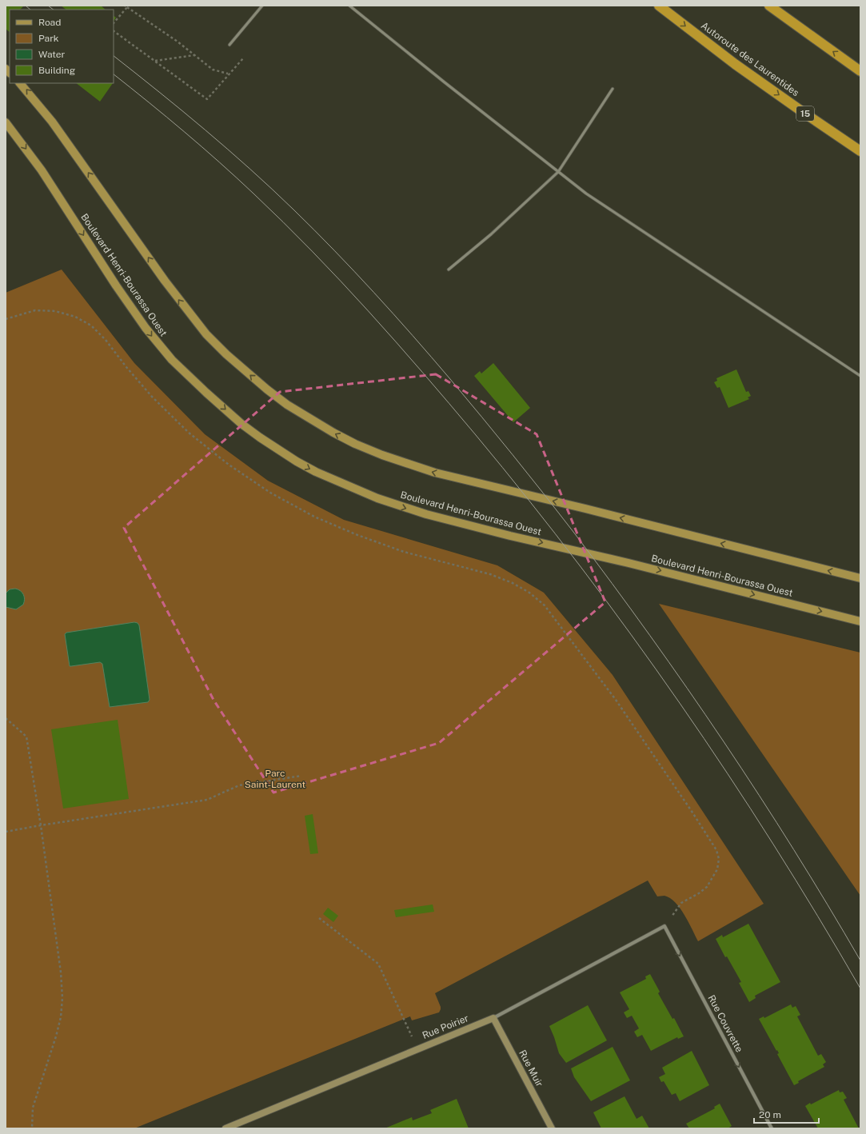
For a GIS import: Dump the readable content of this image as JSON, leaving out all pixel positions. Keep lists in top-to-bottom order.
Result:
{
  "streets": {
    "highway": ["Autoroute des Laurentides", "15"],
    "main road": ["Boulevard Henri-Bourassa Ouest"],
    "street": ["Rue Couvrette", "Rue Poirier", "Rue Muir"]
  },
  "crossings": [
    ["Rue Couvrette", "Rue Poirier"],
    ["Rue Poirier", "Rue Muir"]
  ],
  "one_way": ["Rue Couvrette"],
  "parks": ["Parc Saint-Laurent"],
  "legend": [
    "Road",
    "Park",
    "Water",
    "Building"
  ],
  "scale_bar": "20 m"
}
